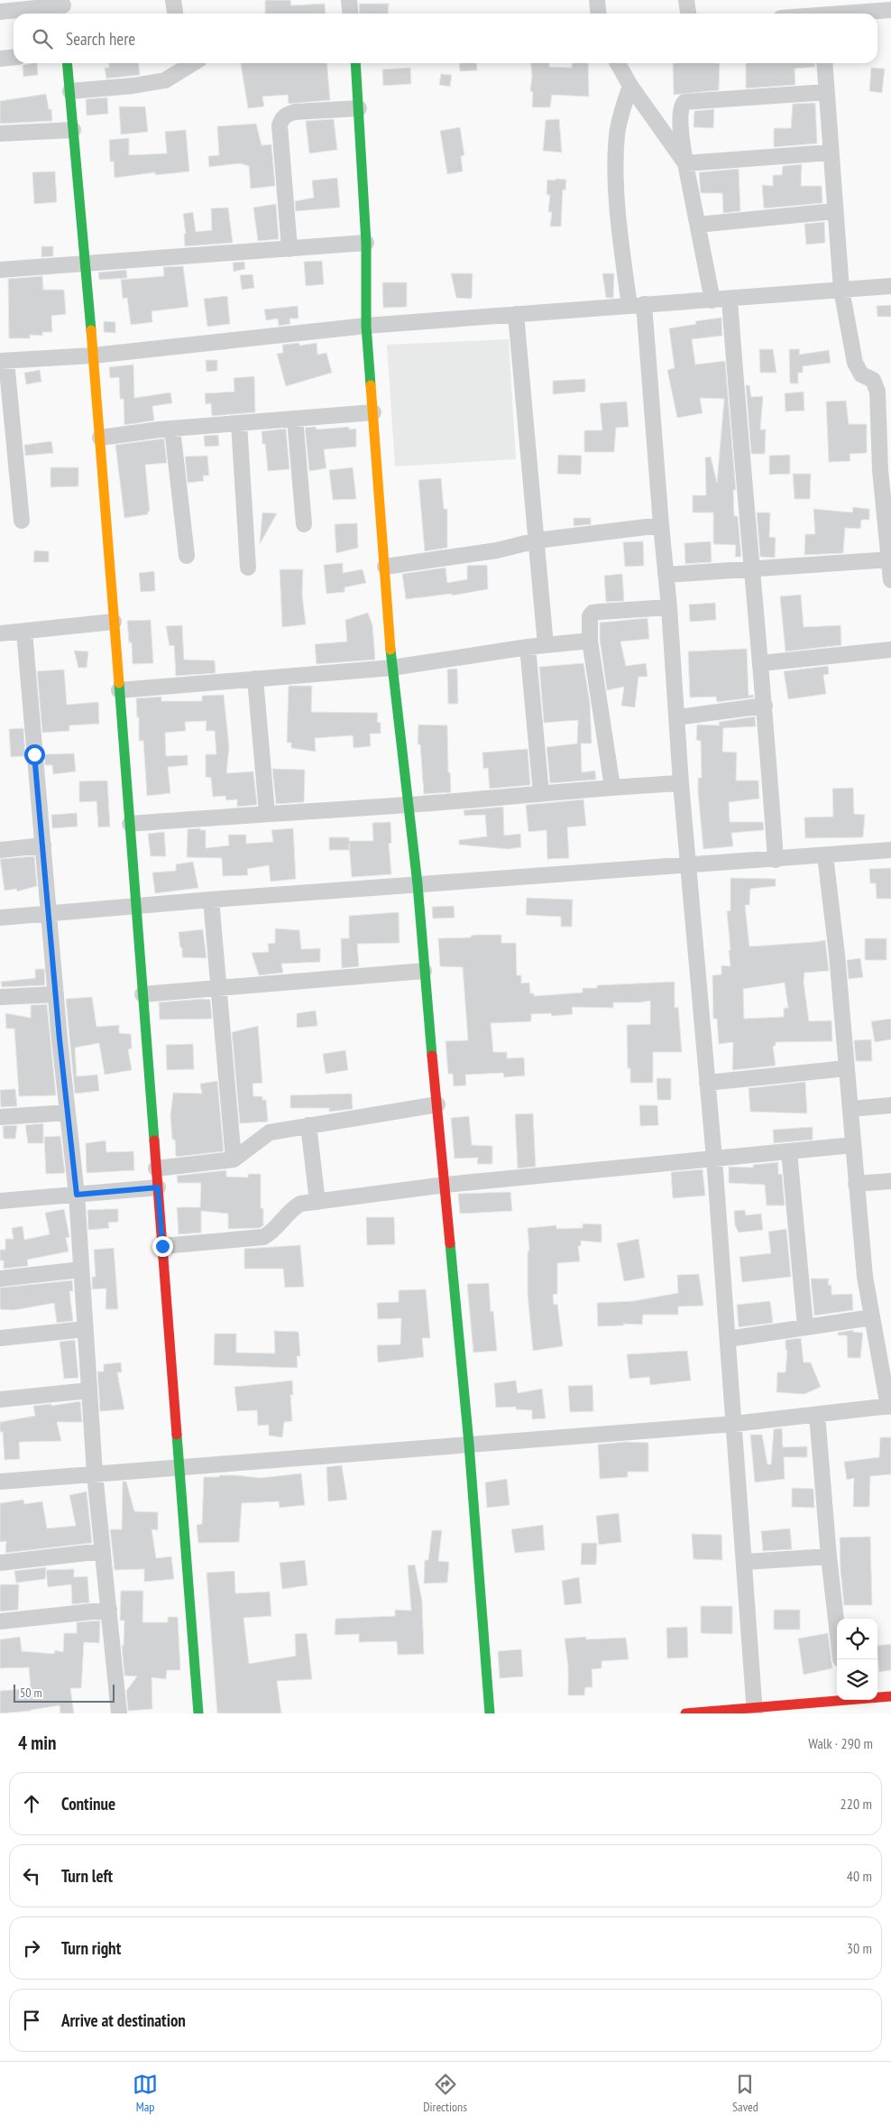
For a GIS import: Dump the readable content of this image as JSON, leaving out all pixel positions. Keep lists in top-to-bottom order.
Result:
{
  "scale_bar": "50 m",
  "page": {
    "search": "Search here",
    "scale": "50 m",
    "heading": ["4 min", "Walk · 290 m"],
    "list": [
      ["Continue", "220 m"],
      ["Turn left", "40 m"],
      ["Turn right", "30 m"],
      "Arrive at destination"
    ],
    "nav": ["Map", "Directions", "Saved"]
  }
}
